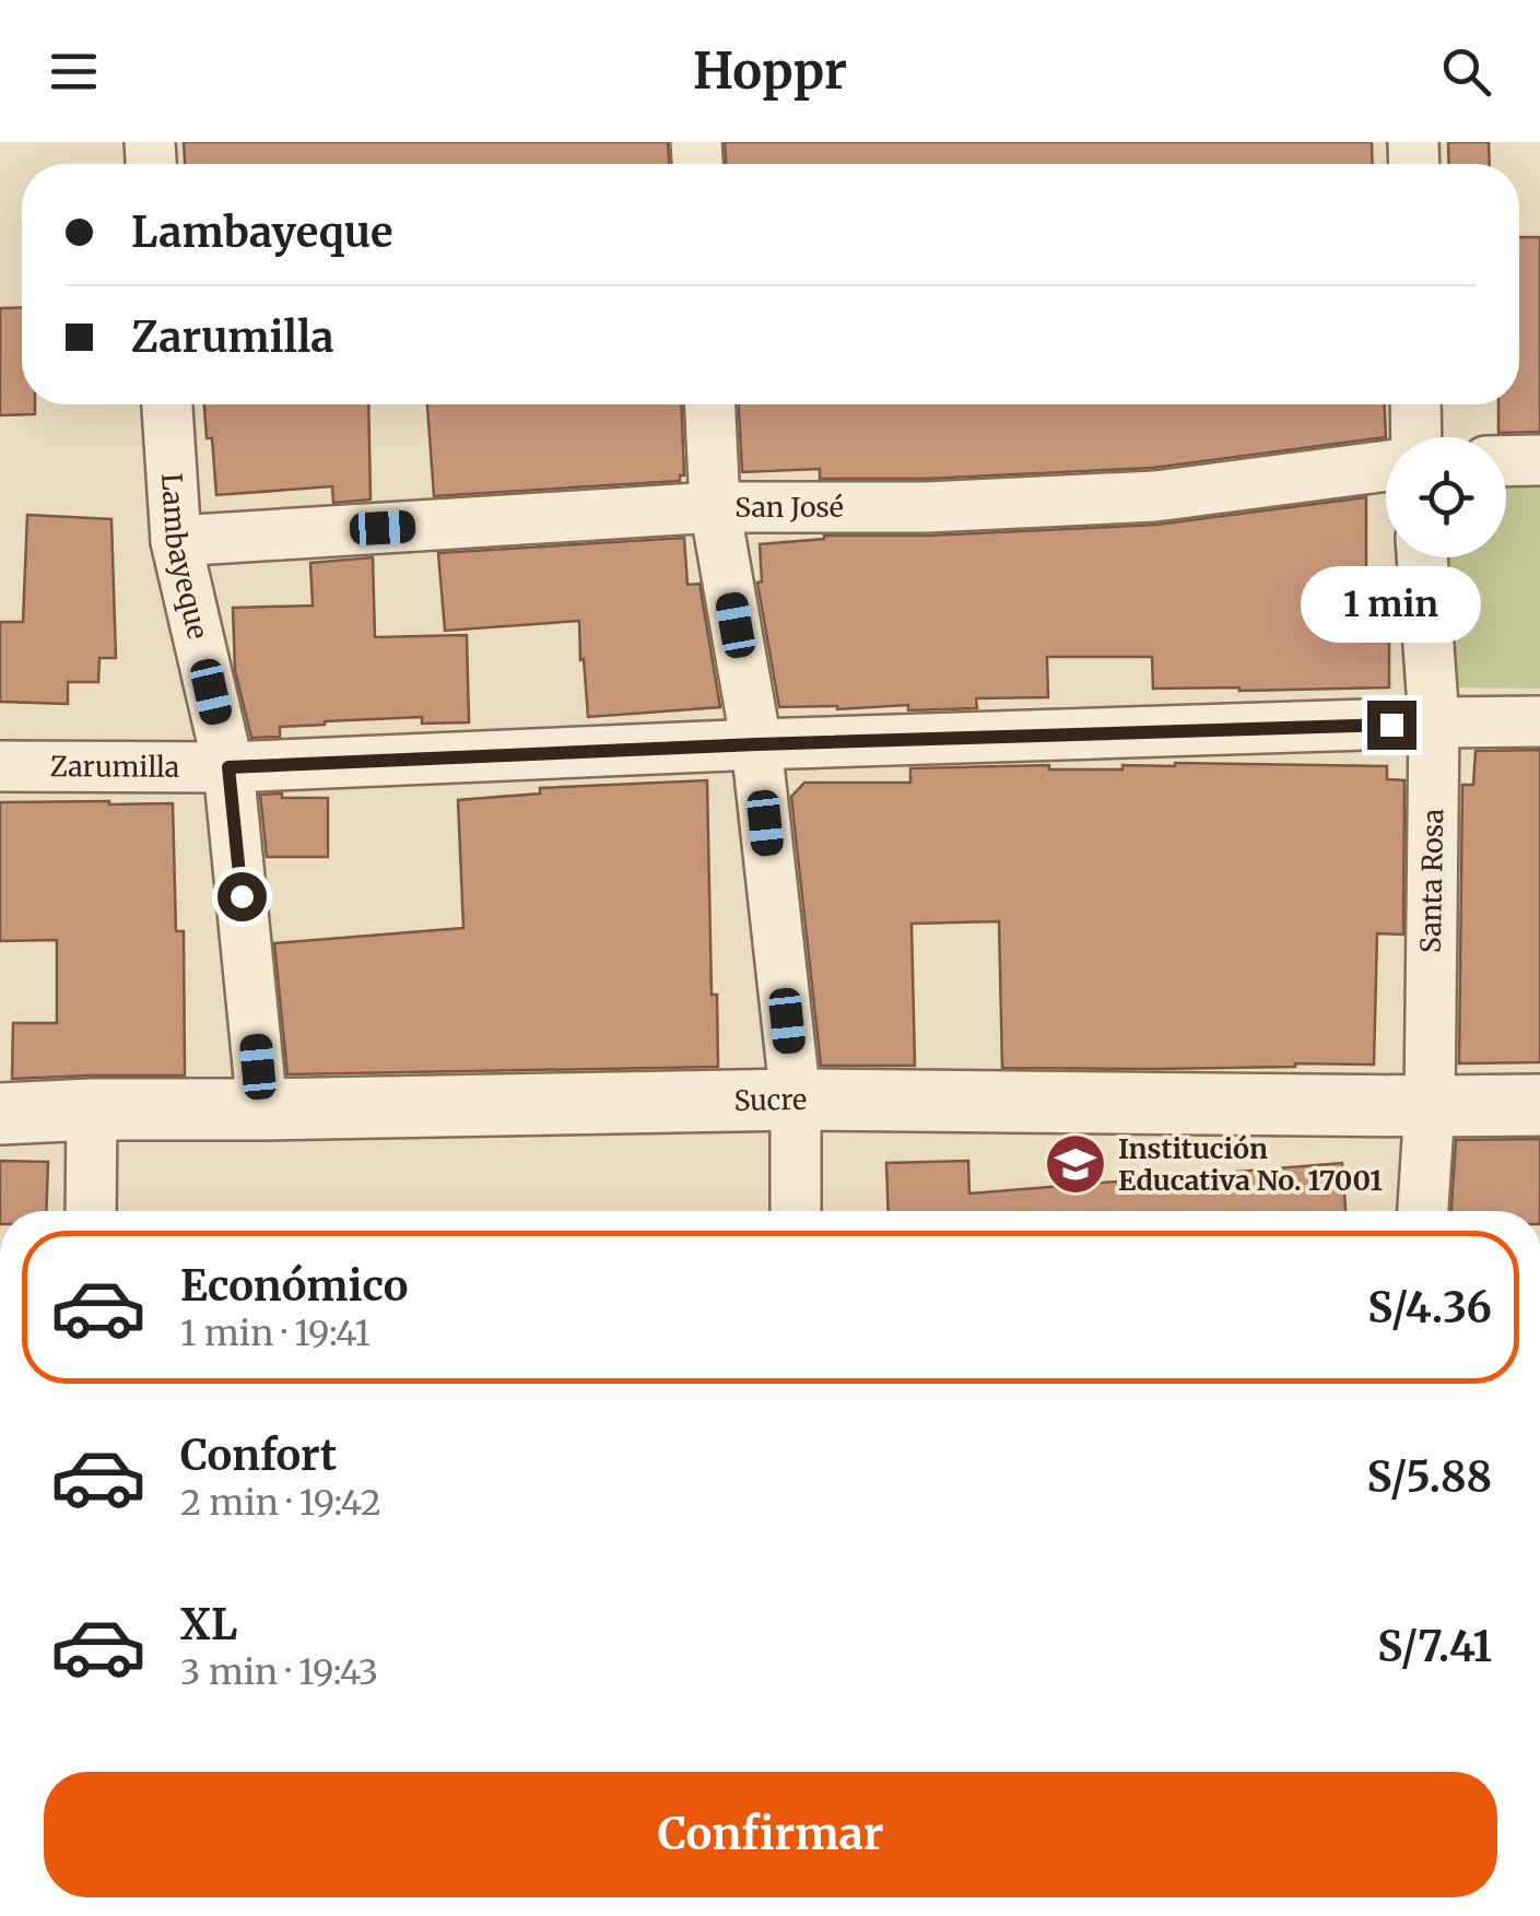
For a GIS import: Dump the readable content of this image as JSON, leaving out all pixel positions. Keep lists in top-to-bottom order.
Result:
{
  "streets": {
    "street": [
      "San José",
      "Lambayeque",
      "Zarumilla",
      "Santa Rosa",
      "Sucre"
    ]
  },
  "crossings": [
    ["San José", "Lambayeque"],
    ["Lambayeque", "Zarumilla"],
    ["Lambayeque", "Sucre"],
    ["Zarumilla", "Santa Rosa"],
    ["Santa Rosa", "Sucre"]
  ],
  "places": {
    "school or university": ["Institución Educativa No. 17001"]
  },
  "page": {
    "header": "Hoppr",
    "banner": ["Lambayeque", "Zarumilla"],
    "bubble": "1 min",
    "list": [
      {
        "name": "Económico",
        "note": "1 min · 19:41",
        "value": "S/4.36"
      },
      {
        "name": "Confort",
        "note": "2 min · 19:42",
        "value": "S/5.88"
      },
      {
        "name": "XL",
        "note": "3 min · 19:43",
        "value": "S/7.41"
      }
    ],
    "buttons": "Confirmar"
  }
}
